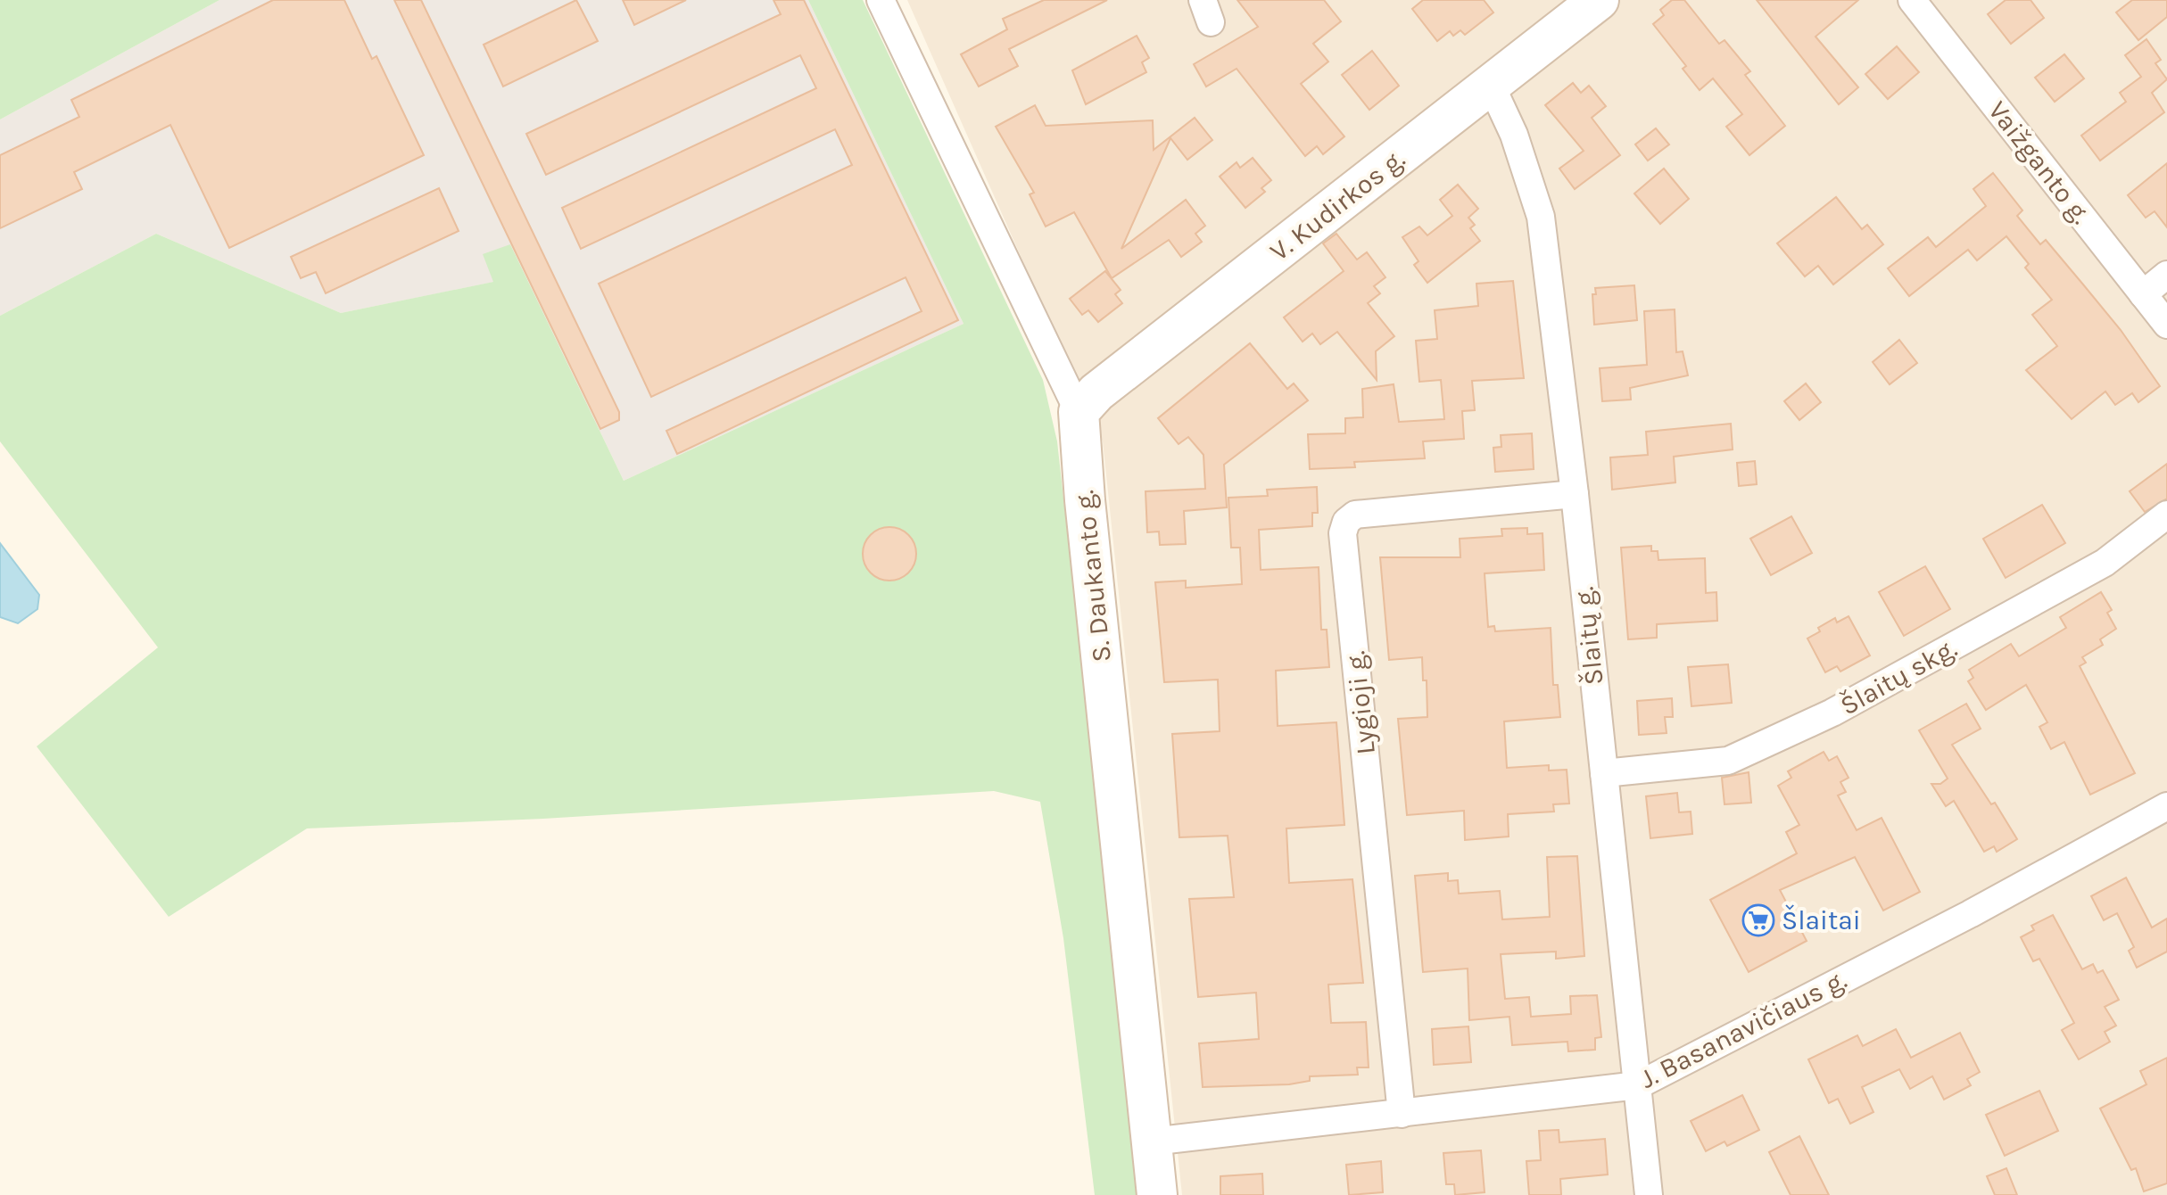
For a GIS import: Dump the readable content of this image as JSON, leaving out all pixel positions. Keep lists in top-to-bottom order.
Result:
{
  "streets": {
    "street": [
      "Vaižganto g.",
      "V. Kudirkos g.",
      "S. Daukanto g.",
      "Šlaitų g.",
      "Šlaitų skg.",
      "Lygioji g.",
      "J. Basanavičiaus g."
    ]
  },
  "crossings": [
    ["V. Kudirkos g.", "S. Daukanto g."],
    ["V. Kudirkos g.", "Šlaitų g."],
    ["S. Daukanto g.", "J. Basanavičiaus g."],
    ["Šlaitų g.", "Šlaitų skg."],
    ["Šlaitų g.", "Lygioji g."],
    ["Šlaitų g.", "J. Basanavičiaus g."],
    ["Lygioji g.", "J. Basanavičiaus g."]
  ],
  "places": {
    "supermarket": ["Šlaitai"]
  }
}
